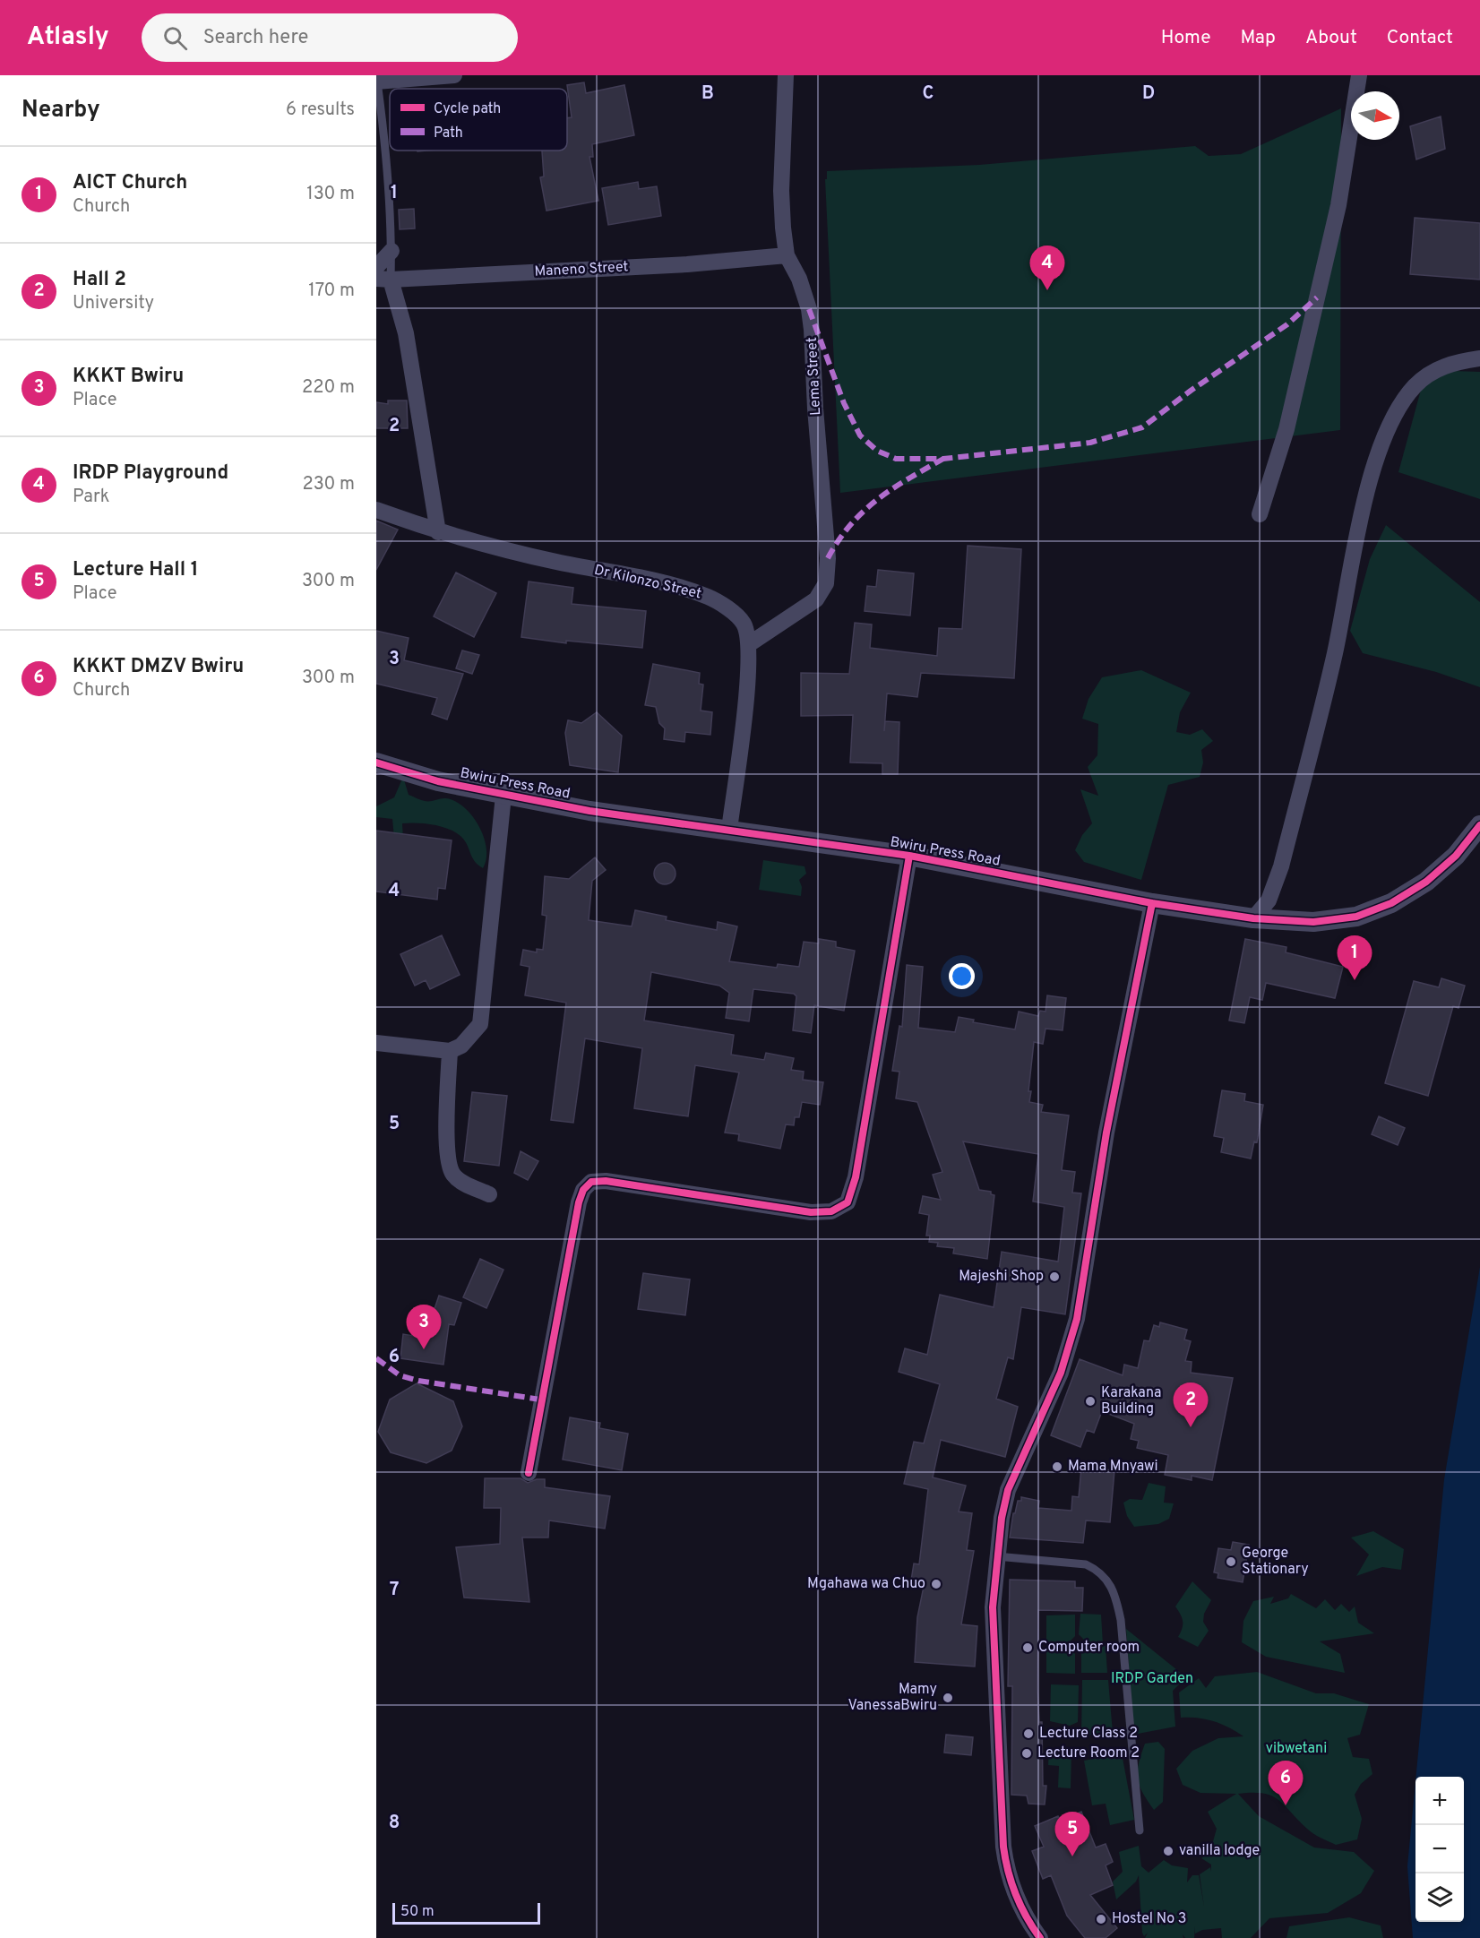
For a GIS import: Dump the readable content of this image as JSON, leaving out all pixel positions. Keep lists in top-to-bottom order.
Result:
{
  "streets": {
    "street": [
      "Maneno Street",
      "Lema Street",
      "Dr Kilonzo Street",
      "Bwiru Press Road"
    ]
  },
  "crossings": [
    ["Maneno Street", "Lema Street"],
    ["Lema Street", "Dr Kilonzo Street"],
    ["Dr Kilonzo Street", "Bwiru Press Road"]
  ],
  "parks": ["IRDP Garden", "vibwetani"],
  "places": [
    "Majeshi Shop",
    "Karakana Building",
    "Mama Mnyawi",
    "George Stationary",
    "Mgahawa wa Chuo",
    "Computer room",
    "Mamy VanessaBwiru",
    "Lecture Class 2",
    "Lecture Room 2",
    "vanilla lodge",
    "Hostel No 3"
  ],
  "legend": ["Cycle path", "Path"],
  "scale_bar": "50 m",
  "north": "right",
  "page": {
    "header": "Atlasly",
    "search": "Search here",
    "nav": [
      "Home",
      "Map",
      "About",
      "Contact"
    ],
    "heading": ["Nearby", "6 results"],
    "list": [
      {
        "mark": "1",
        "name": "AICT Church",
        "note": "Church",
        "value": "130 m"
      },
      {
        "mark": "2",
        "name": "Hall 2",
        "note": "University",
        "value": "170 m"
      },
      {
        "mark": "3",
        "name": "KKKT Bwiru",
        "note": "Place",
        "value": "220 m"
      },
      {
        "mark": "4",
        "name": "IRDP Playground",
        "note": "Park",
        "value": "230 m"
      },
      {
        "mark": "5",
        "name": "Lecture Hall 1",
        "note": "Place",
        "value": "300 m"
      },
      {
        "mark": "6",
        "name": "KKKT DMZV Bwiru",
        "note": "Church",
        "value": "300 m"
      }
    ],
    "pins": [
      "4",
      "1",
      "3",
      "2",
      "6",
      "5"
    ],
    "map_buttons": ["+", "−"],
    "scale": "50 m"
  },
  "grid": {
    "columns": ["B", "C", "D"],
    "rows": [
      "1",
      "2",
      "3",
      "4",
      "5",
      "6",
      "7",
      "8"
    ]
  }
}
